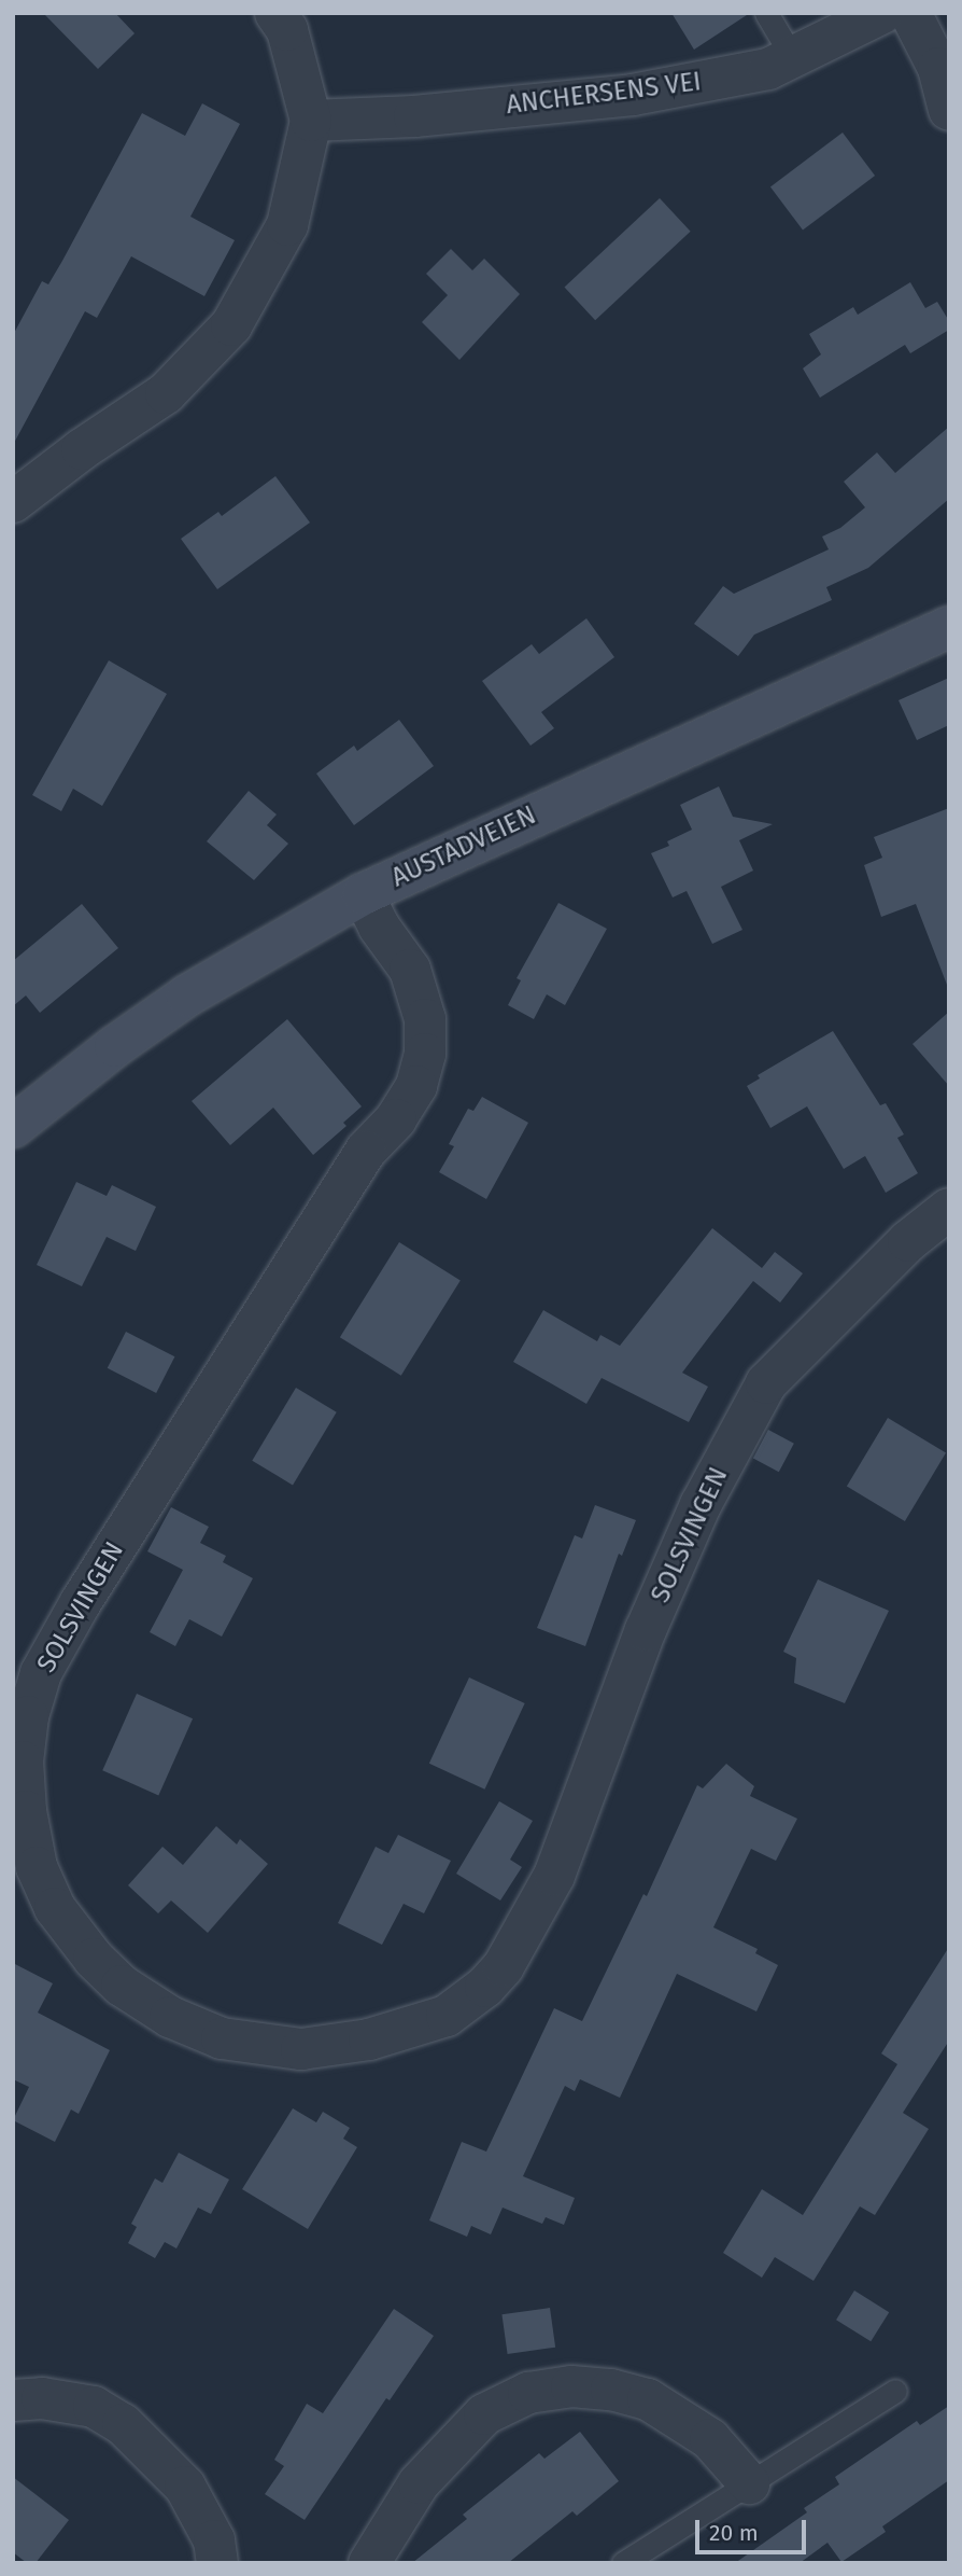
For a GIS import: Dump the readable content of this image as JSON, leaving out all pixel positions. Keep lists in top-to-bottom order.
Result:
{
  "streets": {
    "main road": ["AUSTADVEIEN"],
    "street": ["ANCHERSENS VEI", "SOLSVINGEN"]
  },
  "crossings": [
    ["AUSTADVEIEN", "SOLSVINGEN"]
  ],
  "scale_bar": "20 m"
}
